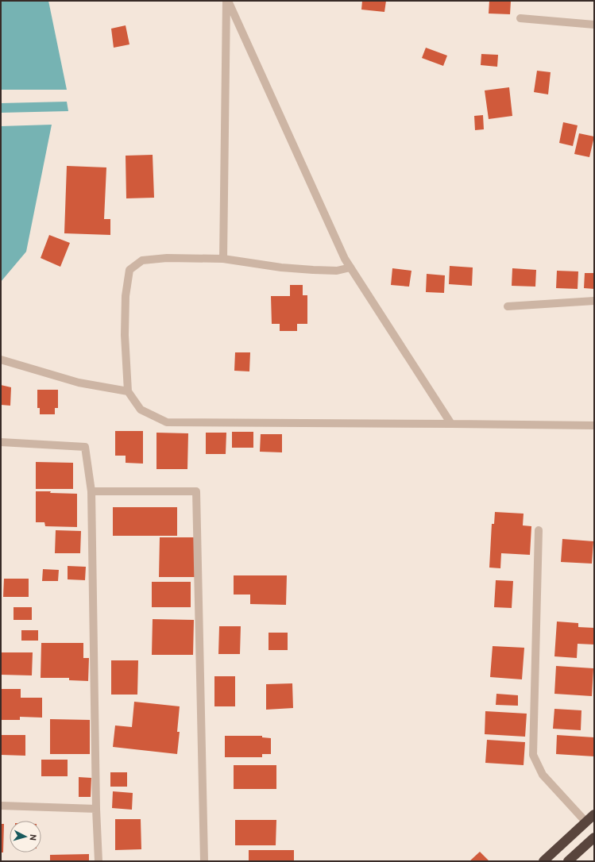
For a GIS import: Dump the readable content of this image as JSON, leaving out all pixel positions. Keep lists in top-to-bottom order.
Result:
{
  "north": "right"
}
